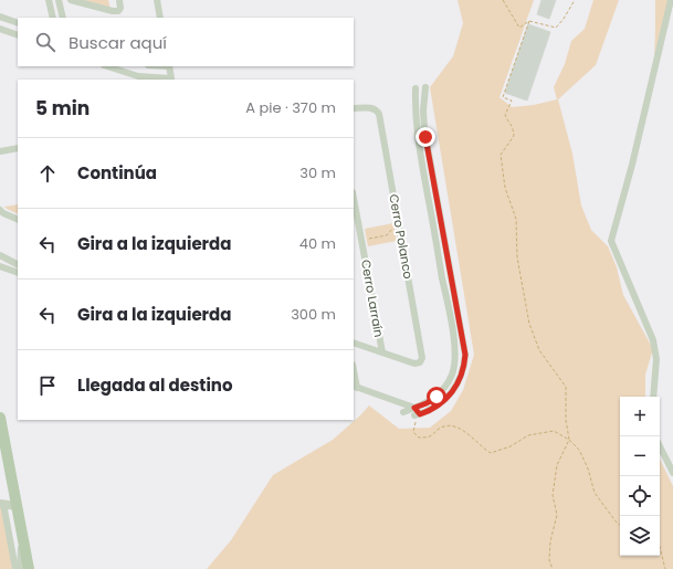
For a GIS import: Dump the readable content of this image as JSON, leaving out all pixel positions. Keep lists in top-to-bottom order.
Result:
{
  "streets": {
    "street": ["Cerro Polanco", "Cerro Larraín"]
  },
  "crossings": [
    ["Cerro Polanco", "Cerro Larraín"]
  ],
  "page": {
    "search": "Buscar aquí",
    "heading": ["5 min", "A pie · 370 m"],
    "list": [
      ["Continúa", "30 m"],
      ["Gira a la izquierda", "40 m"],
      ["Gira a la izquierda", "300 m"],
      "Llegada al destino"
    ],
    "map_buttons": ["+", "−"]
  }
}
